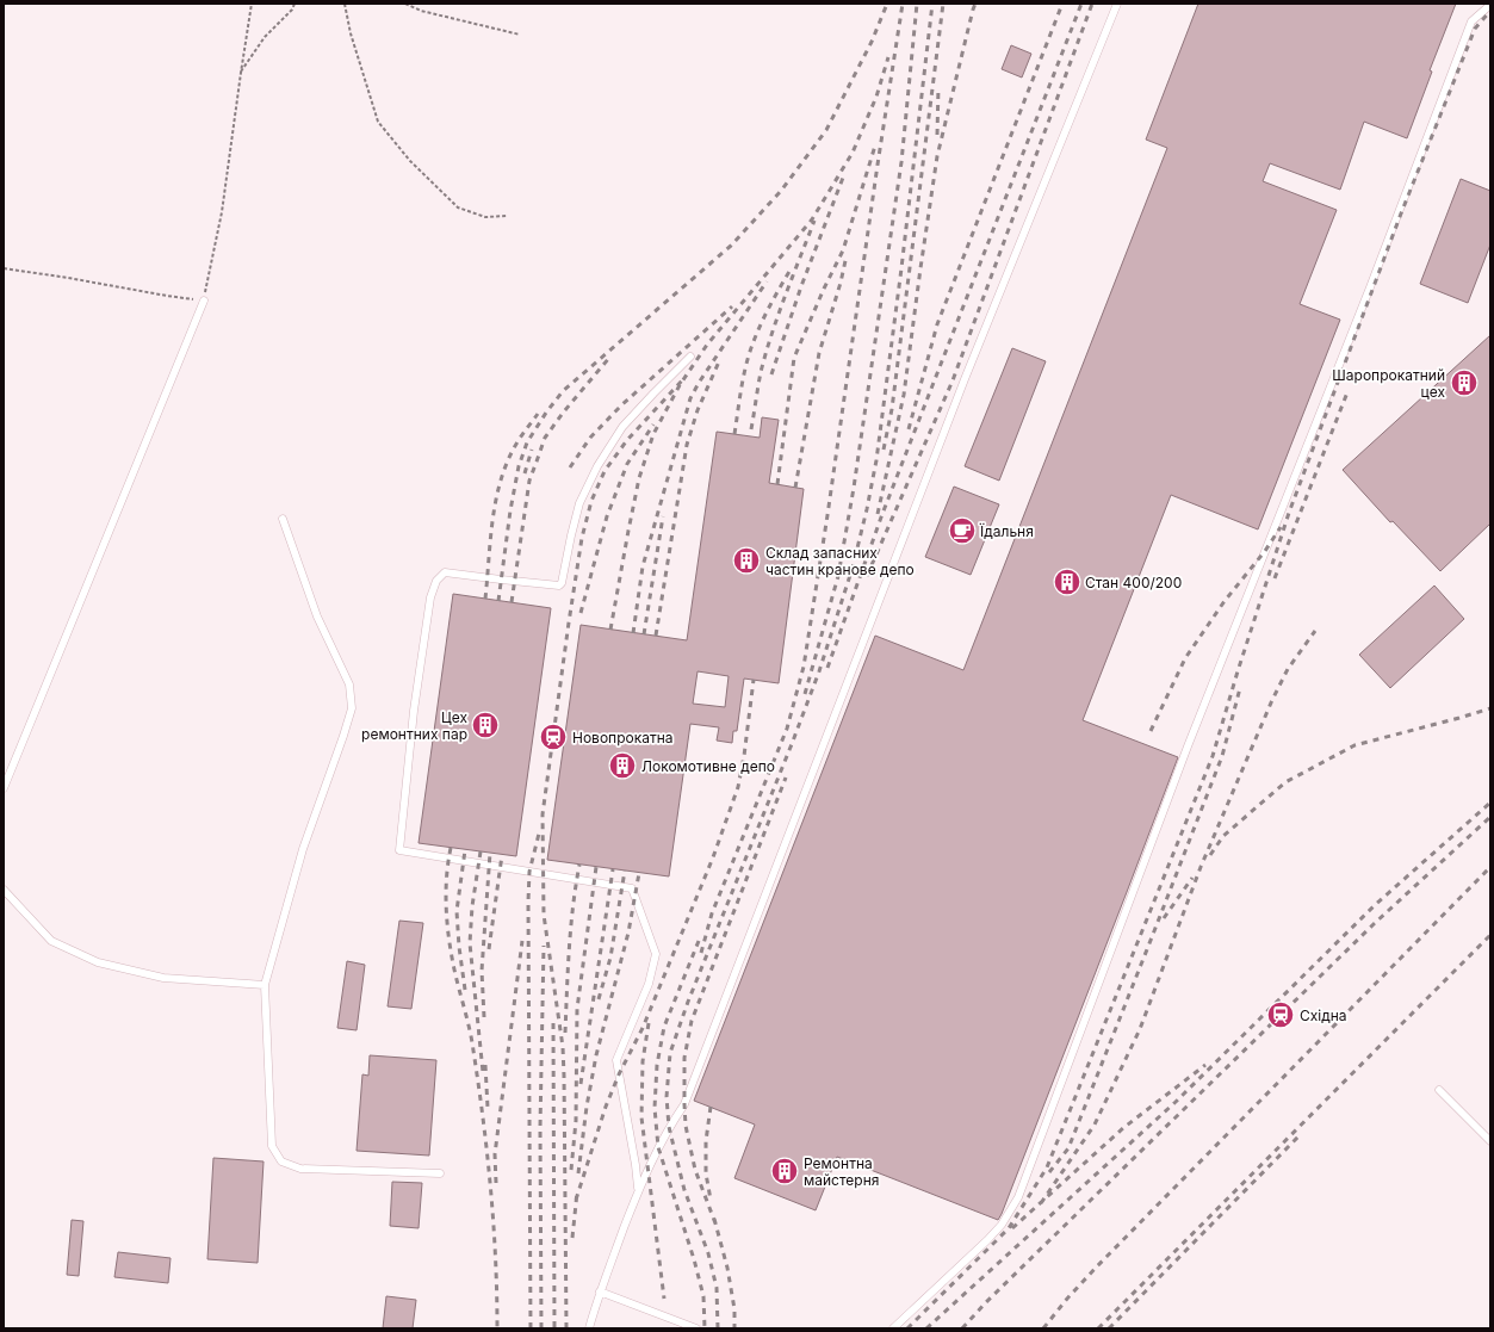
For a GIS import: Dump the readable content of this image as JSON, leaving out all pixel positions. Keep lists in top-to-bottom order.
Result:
{
  "places": {
    "building": [
      "Шаропрокатний цех",
      "Склад запасних частин кранове депо",
      "Стан 400/200",
      "Цех ремонтних пар",
      "Локомотивне депо",
      "Ремонтна майстерня"
    ],
    "cafe": ["Їдальня"],
    "station": ["Новопрокатна", "Східна"]
  }
}
